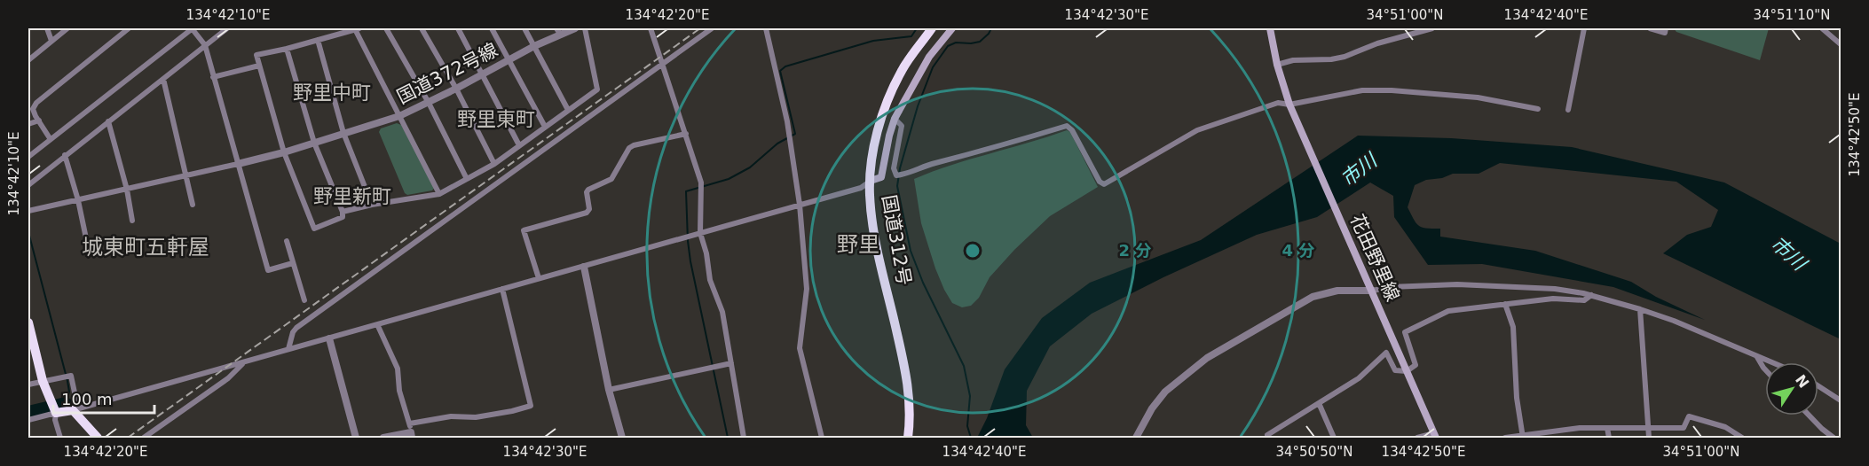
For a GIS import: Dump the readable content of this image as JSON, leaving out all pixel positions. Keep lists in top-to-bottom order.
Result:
{
  "streets": {
    "highway": ["国道312号"],
    "main road": ["花田野里線"],
    "street": ["国道372号線"]
  },
  "districts": [
    "野里中町",
    "野里東町",
    "野里新町",
    "野里",
    "城東町五軒屋"
  ],
  "water": ["市川"],
  "scale_bar": "100 m",
  "north": "top right",
  "coordinates": [
    "134°42'10\"E",
    "134°42'20\"E",
    "134°42'30\"E",
    "34°51'00\"N",
    "134°42'40\"E",
    "34°51'10\"N",
    "134°42'50\"E",
    "34°50'50\"N"
  ],
  "rings": ["2 分", "4 分"]
}
